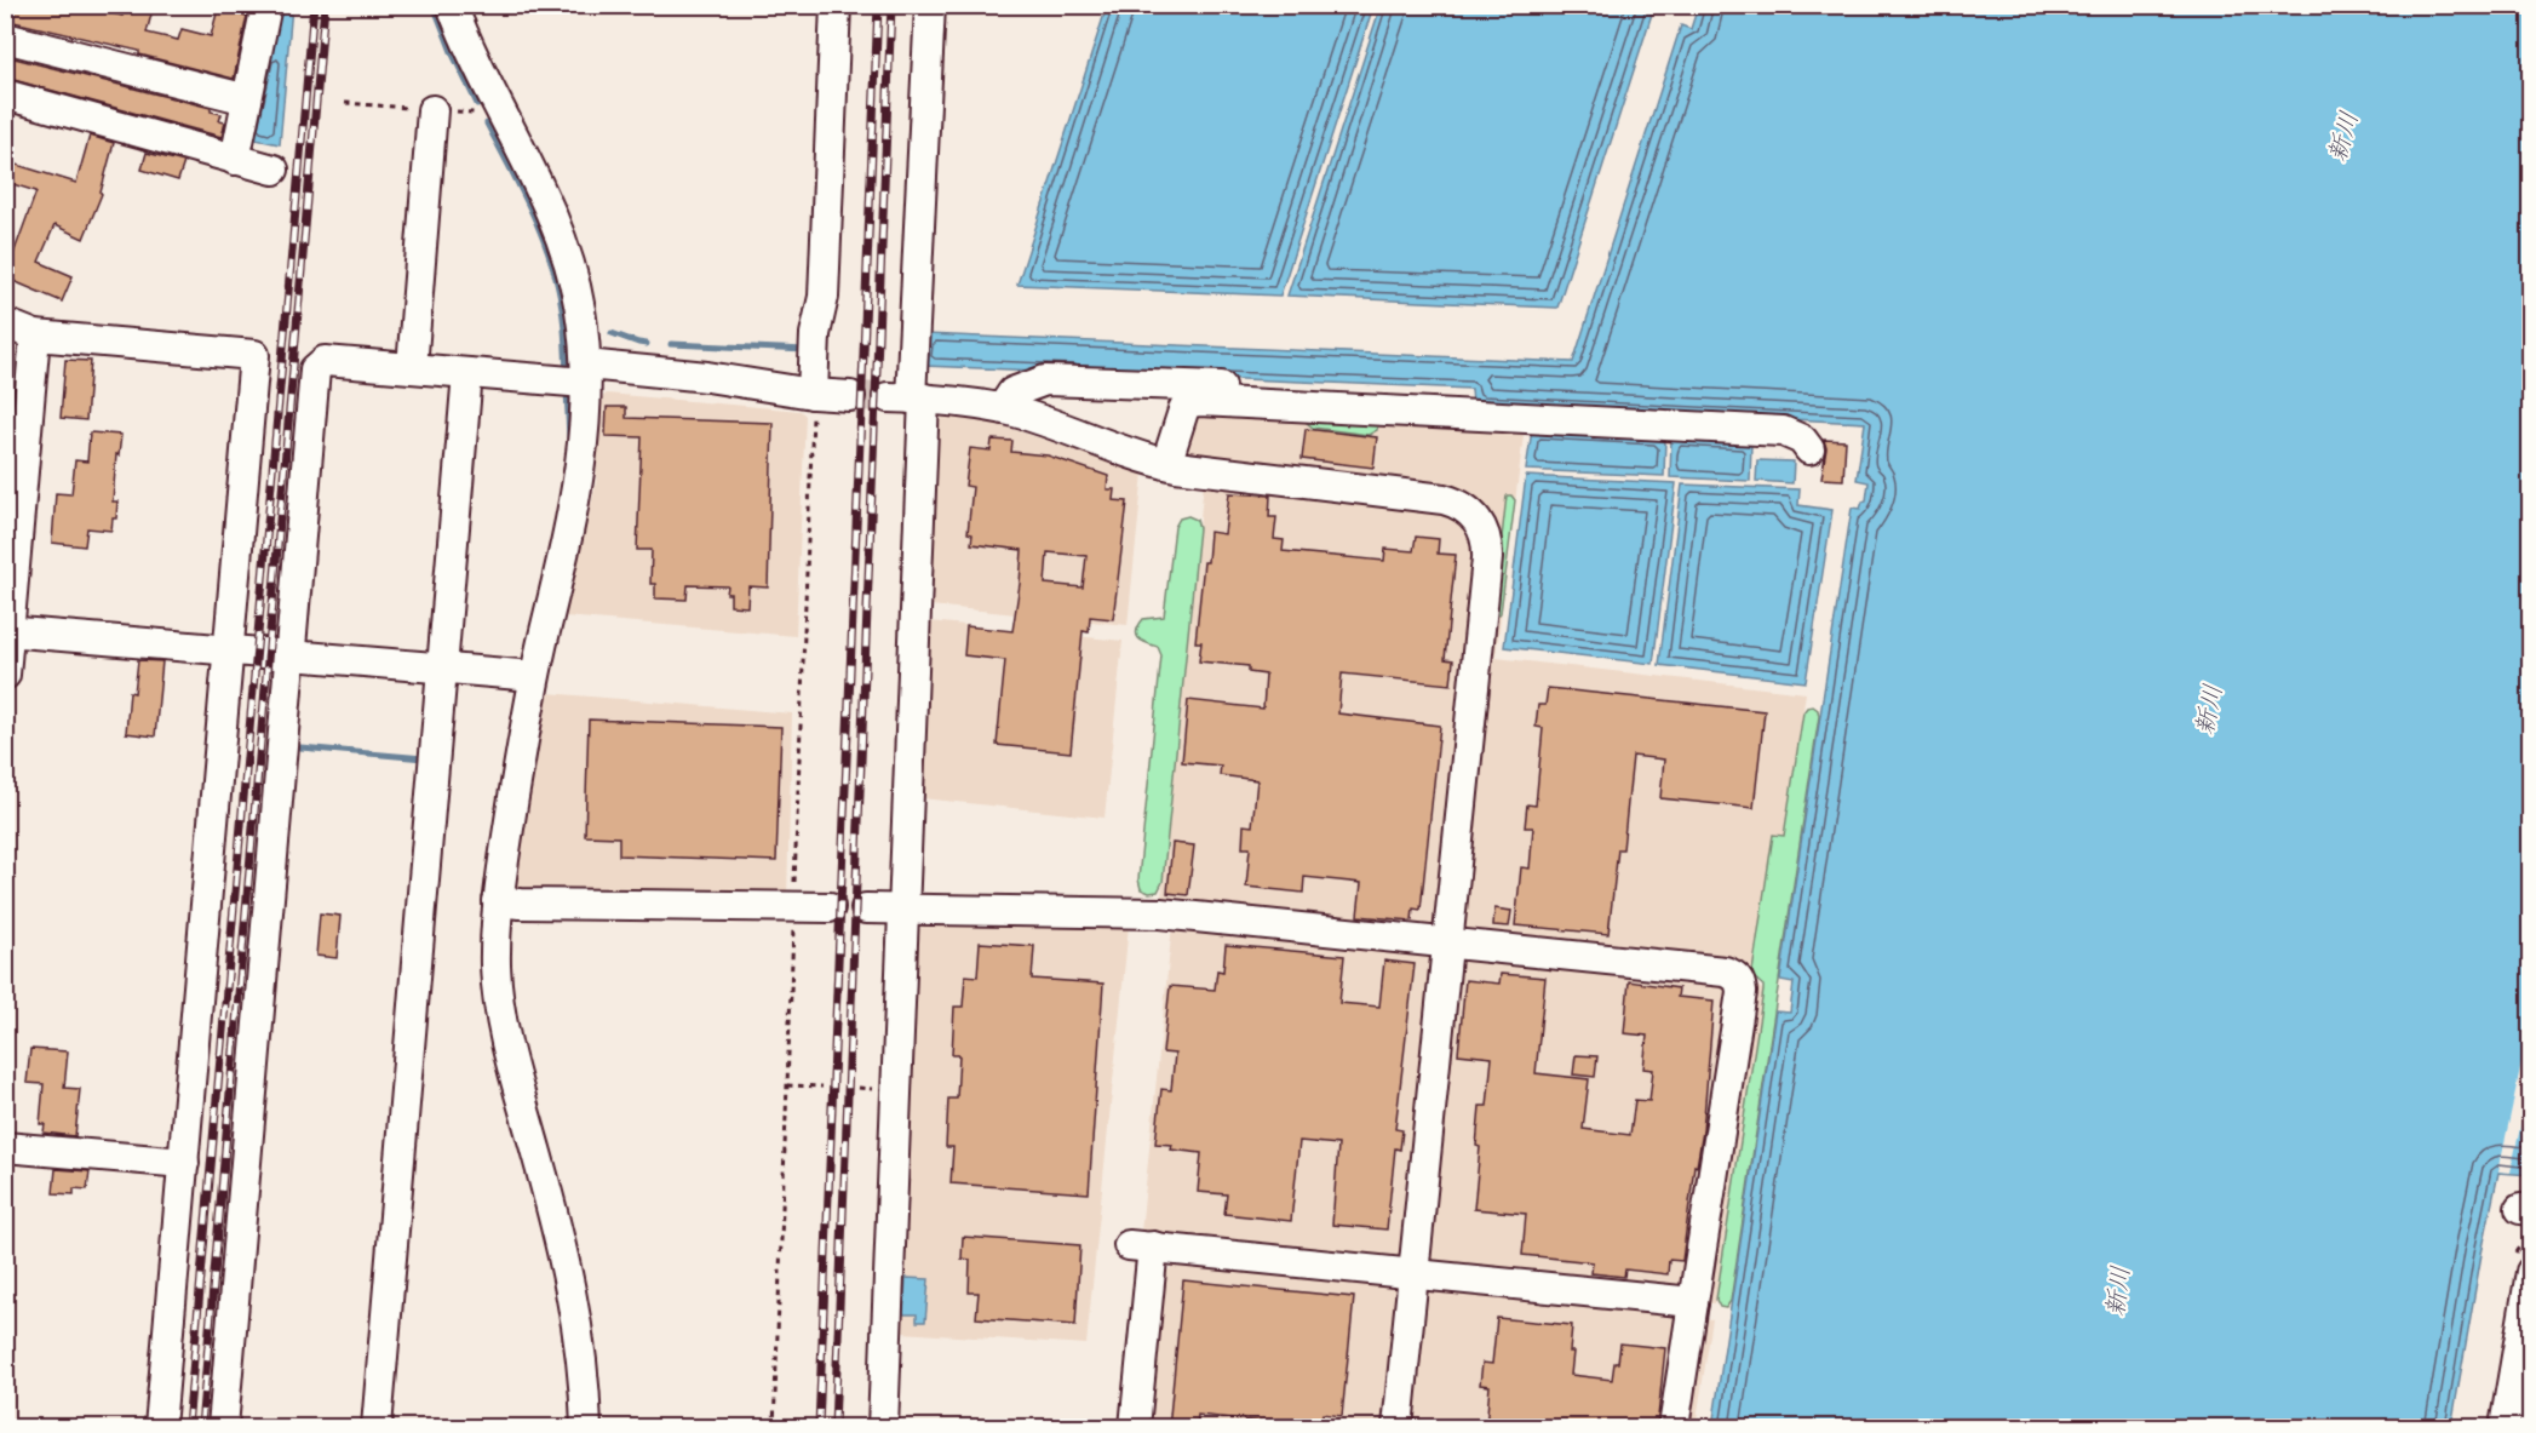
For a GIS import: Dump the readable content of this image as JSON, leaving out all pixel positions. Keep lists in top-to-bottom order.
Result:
{
  "water": ["新川"]
}
